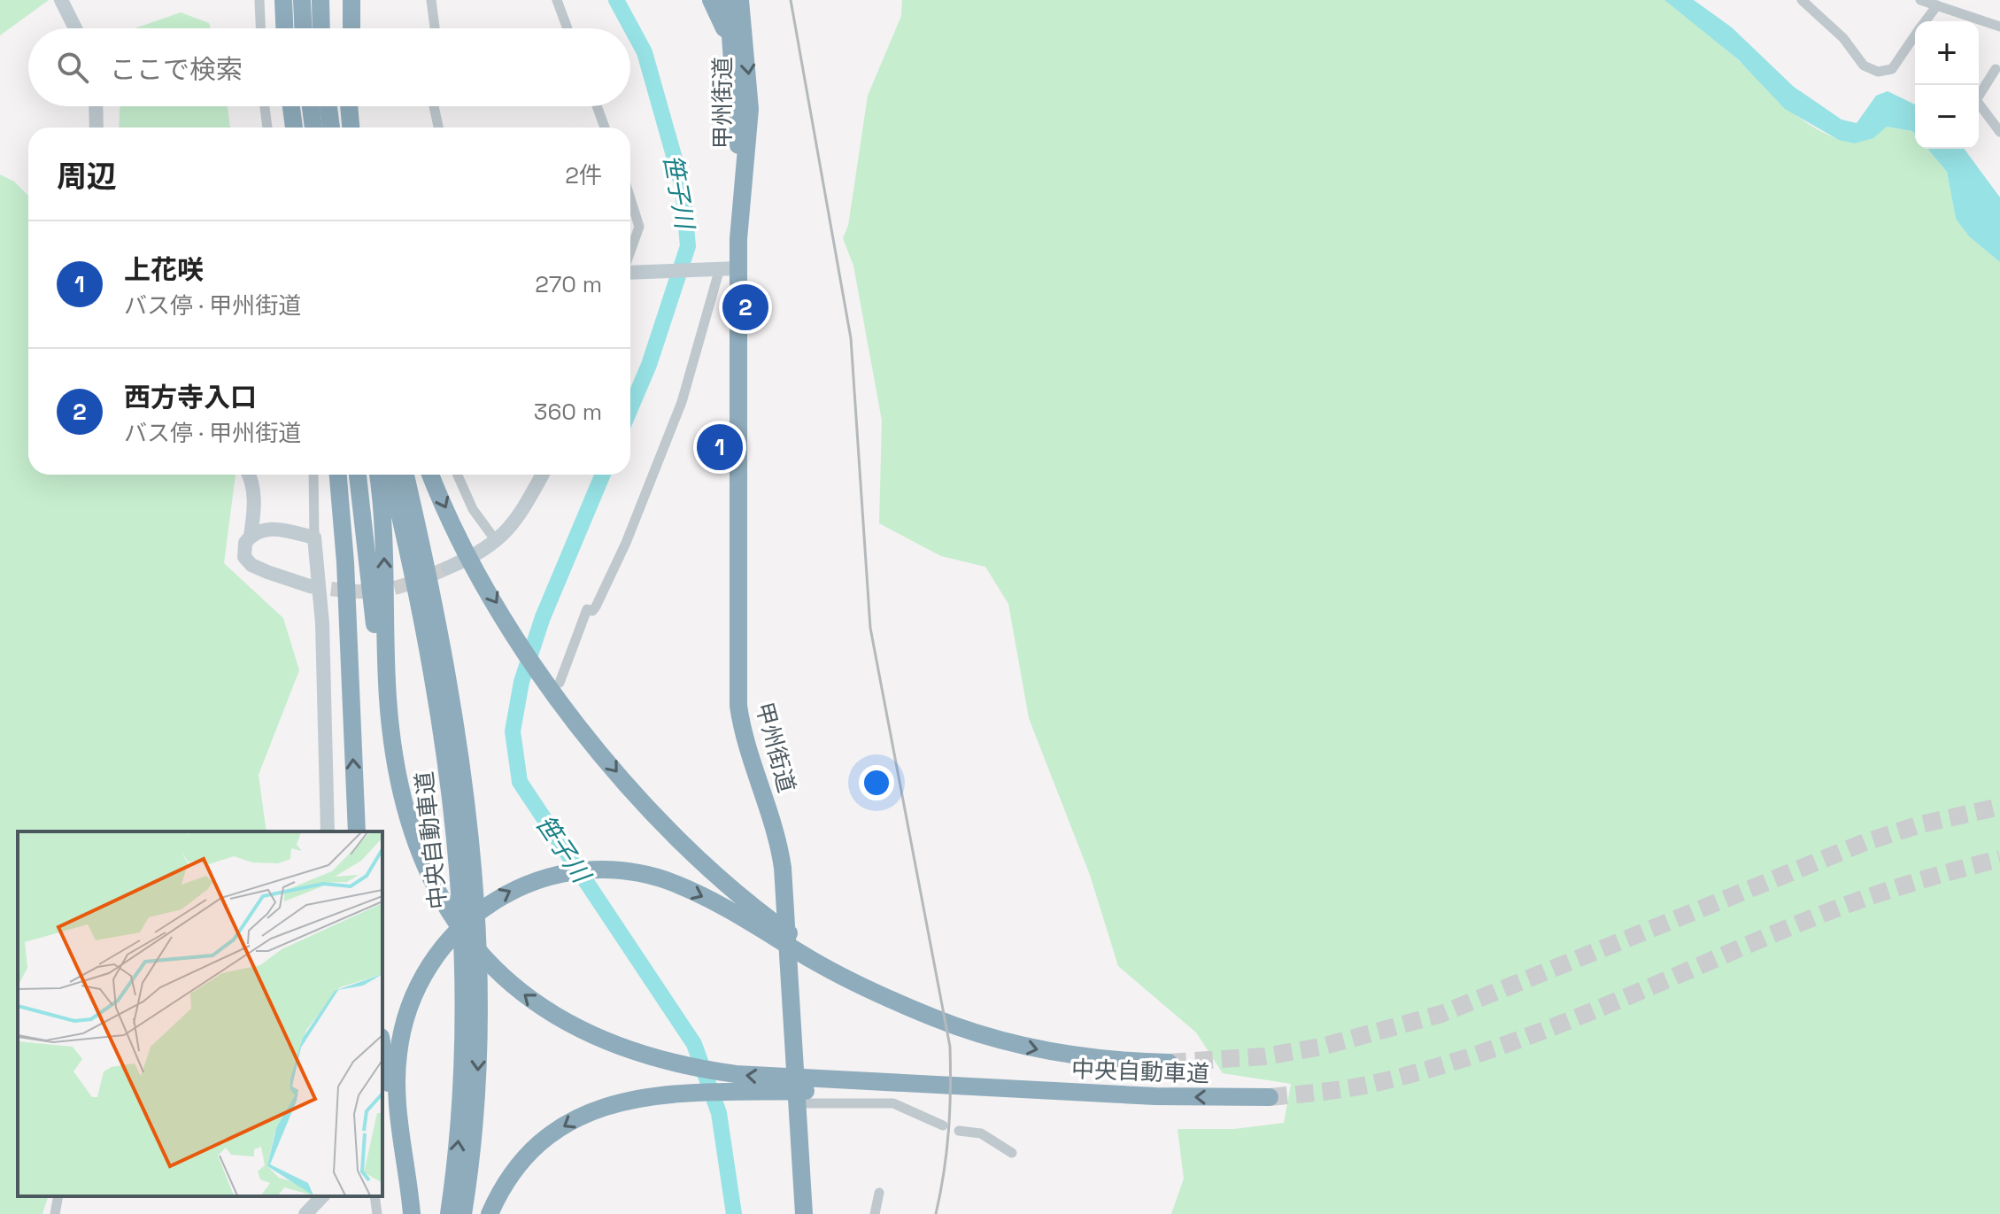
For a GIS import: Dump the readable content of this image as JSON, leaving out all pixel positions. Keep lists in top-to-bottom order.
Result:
{
  "streets": {
    "highway": ["甲州街道", "中央自動車道"]
  },
  "water": ["笹子川"],
  "page": {
    "map_buttons": ["+", "−"],
    "search": "ここで検索",
    "heading": ["周辺", "2件"],
    "list": [
      {
        "mark": "1",
        "name": "上花咲",
        "note": "バス停 · 甲州街道",
        "value": "270 m"
      },
      {
        "mark": "2",
        "name": "西方寺入口",
        "note": "バス停 · 甲州街道",
        "value": "360 m"
      }
    ],
    "pins": ["2", "1"]
  }
}
